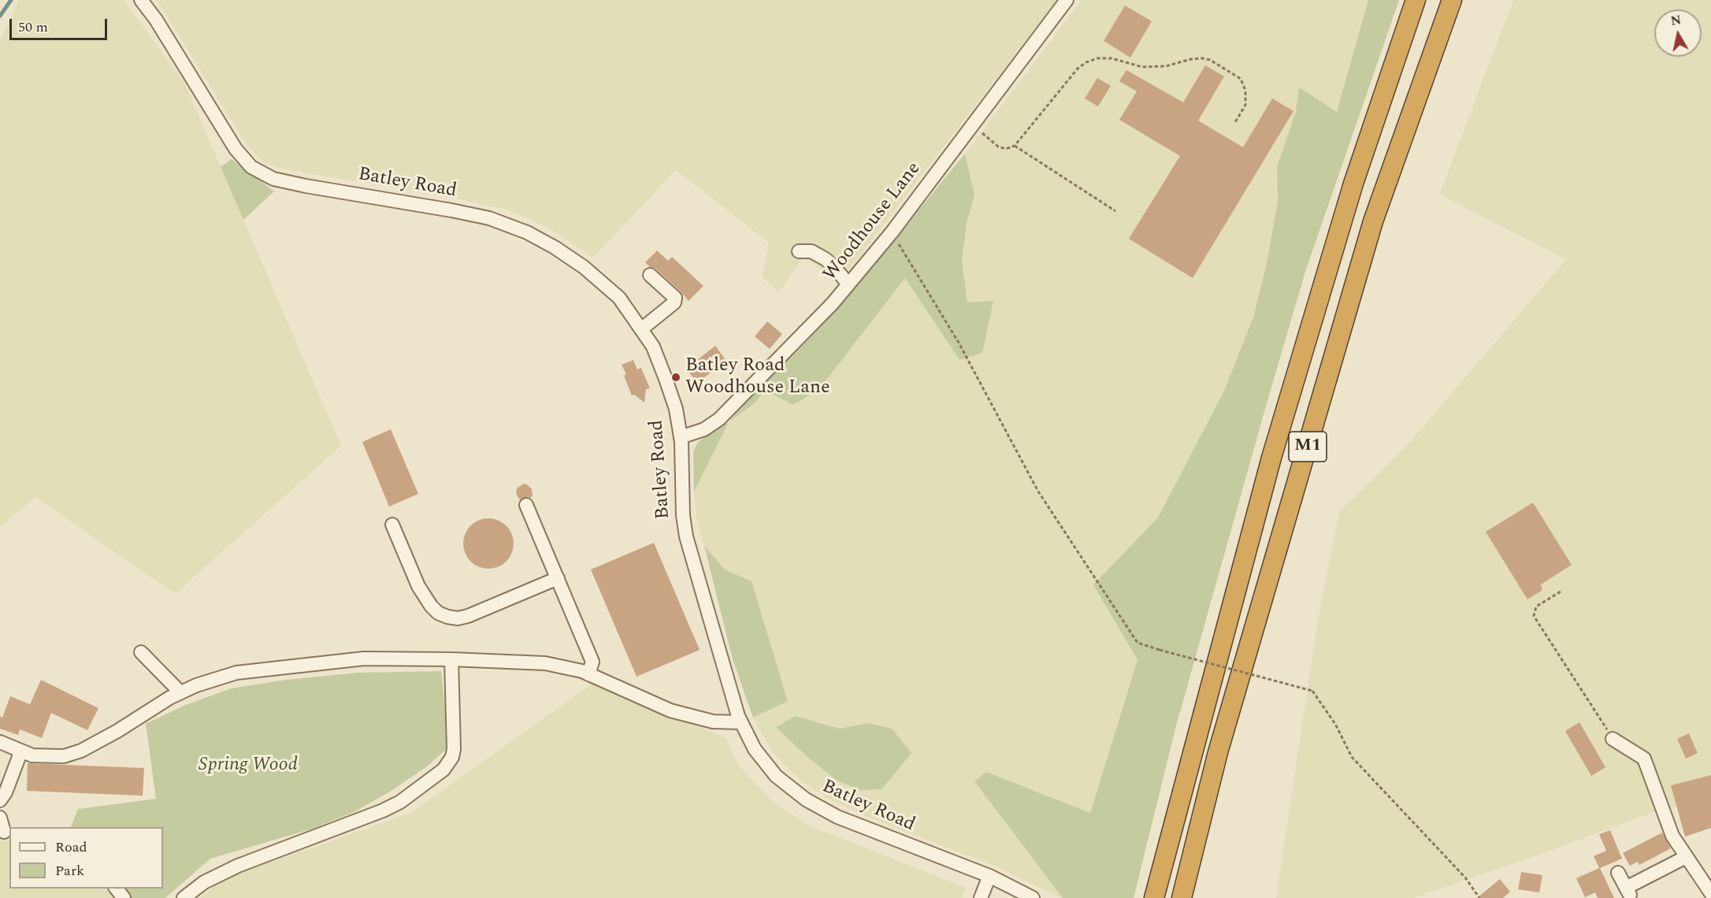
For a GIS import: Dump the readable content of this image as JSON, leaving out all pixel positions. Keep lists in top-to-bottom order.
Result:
{
  "streets": {
    "highway": ["M1"],
    "street": ["Batley Road", "Woodhouse Lane"]
  },
  "crossings": [
    ["Batley Road", "Woodhouse Lane"]
  ],
  "parks": ["Spring Wood"],
  "places": ["Batley Road Woodhouse Lane"],
  "legend": ["Road", "Park"],
  "scale_bar": "50 m",
  "north": "top"
}
